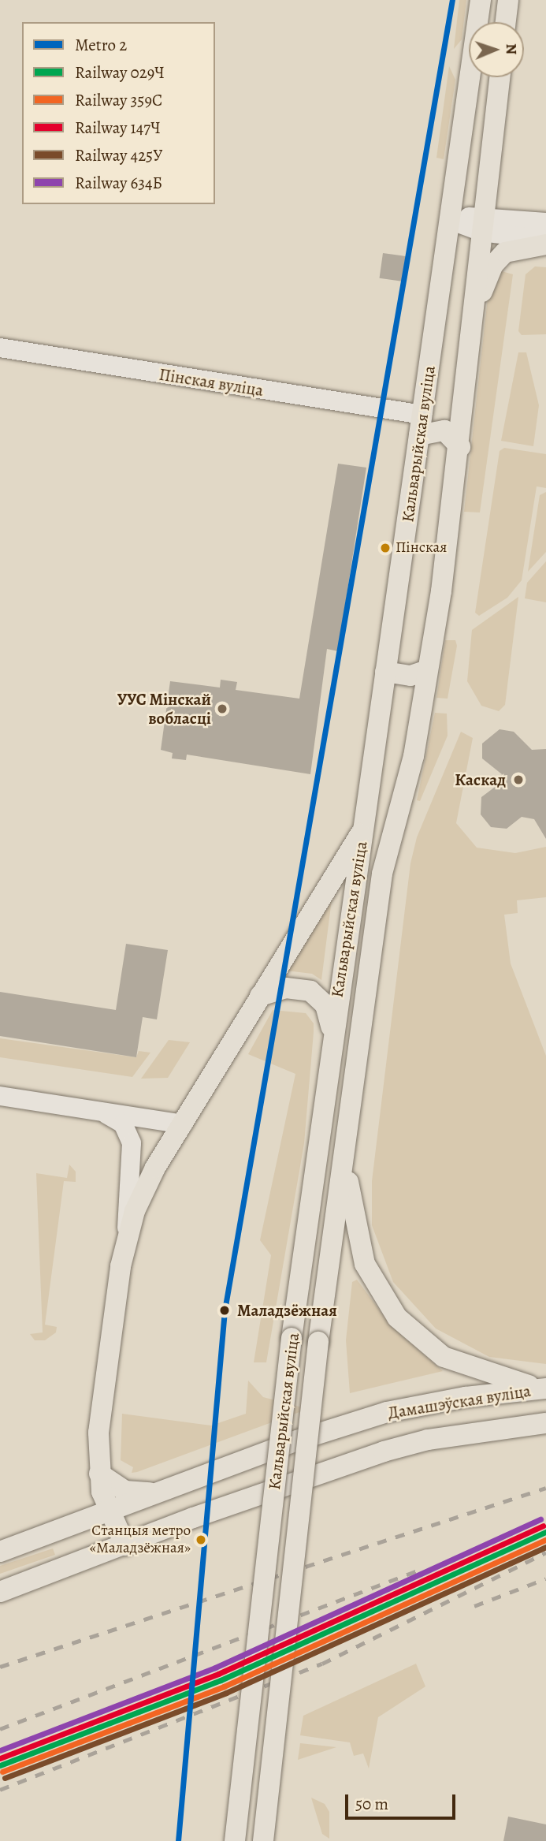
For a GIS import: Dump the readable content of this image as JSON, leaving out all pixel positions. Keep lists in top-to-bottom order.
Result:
{
  "streets": {
    "main road": ["Кальварыйская вуліца", "Дамашэўская вуліца"],
    "street": ["Пінская вуліца"]
  },
  "crossings": [
    ["Пінская вуліца", "Кальварыйская вуліца"]
  ],
  "places": [
    "Пінская",
    "УУС Мінскай вобласці",
    "Каскад",
    "Маладзёжная",
    "Станцыя метро «Маладзёжная»"
  ],
  "lines": [
    "metro line 2",
    "rail line 634Б",
    "rail line 147Ч",
    "rail line 029Ч",
    "rail line 359С",
    "rail line 425У"
  ],
  "legend": [
    "Metro 2",
    "Railway 029Ч",
    "Railway 359С",
    "Railway 147Ч",
    "Railway 425У",
    "Railway 634Б"
  ],
  "scale_bar": "50 m",
  "north": "right"
}
